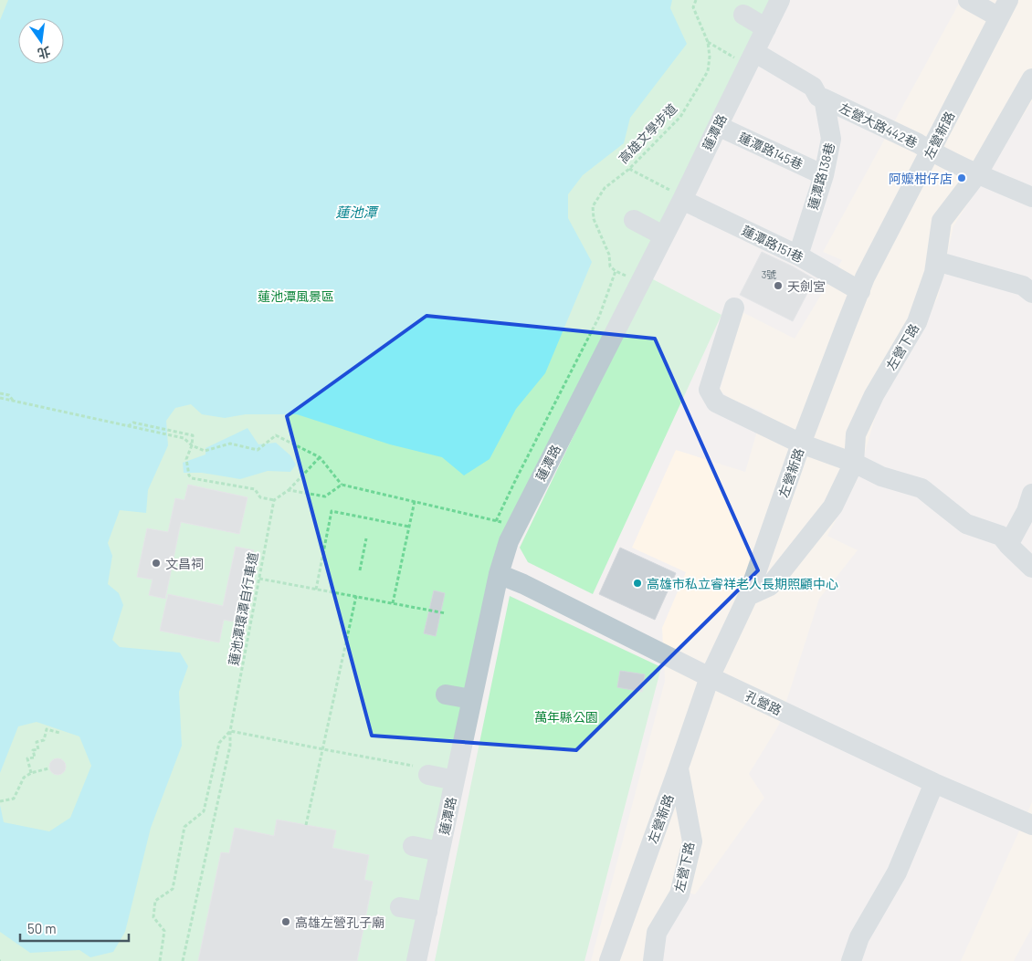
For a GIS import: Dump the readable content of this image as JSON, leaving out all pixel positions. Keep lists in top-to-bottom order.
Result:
{
  "streets": {
    "street": [
      "左營大路442巷",
      "蓮潭路",
      "左營新路",
      "蓮潭路145巷",
      "蓮潭路138巷",
      "蓮潭路151巷",
      "左營下路",
      "孔營路"
    ],
    "path": ["高雄文學步道", "蓮池潭環潭自行車道"]
  },
  "crossings": [
    ["左營大路442巷", "左營新路"],
    ["左營大路442巷", "蓮潭路138巷"],
    ["左營大路442巷", "左營下路"],
    ["蓮潭路", "蓮潭路145巷"],
    ["蓮潭路", "蓮潭路151巷"],
    ["蓮潭路", "孔營路"],
    ["左營新路", "蓮潭路151巷"],
    ["左營新路", "左營下路"],
    ["左營新路", "孔營路"],
    ["蓮潭路145巷", "蓮潭路138巷"],
    ["蓮潭路138巷", "蓮潭路151巷"]
  ],
  "water": ["蓮池潭"],
  "parks": ["蓮池潭風景區", "萬年縣公園"],
  "places": [
    "阿嬤柑仔店",
    "天劍宮",
    "文昌祠",
    "高雄市私立睿祥老人長期照顧中心",
    "高雄左營孔子廟"
  ],
  "house_numbers": ["3號"],
  "scale_bar": "50 m",
  "north": "bottom"
}
